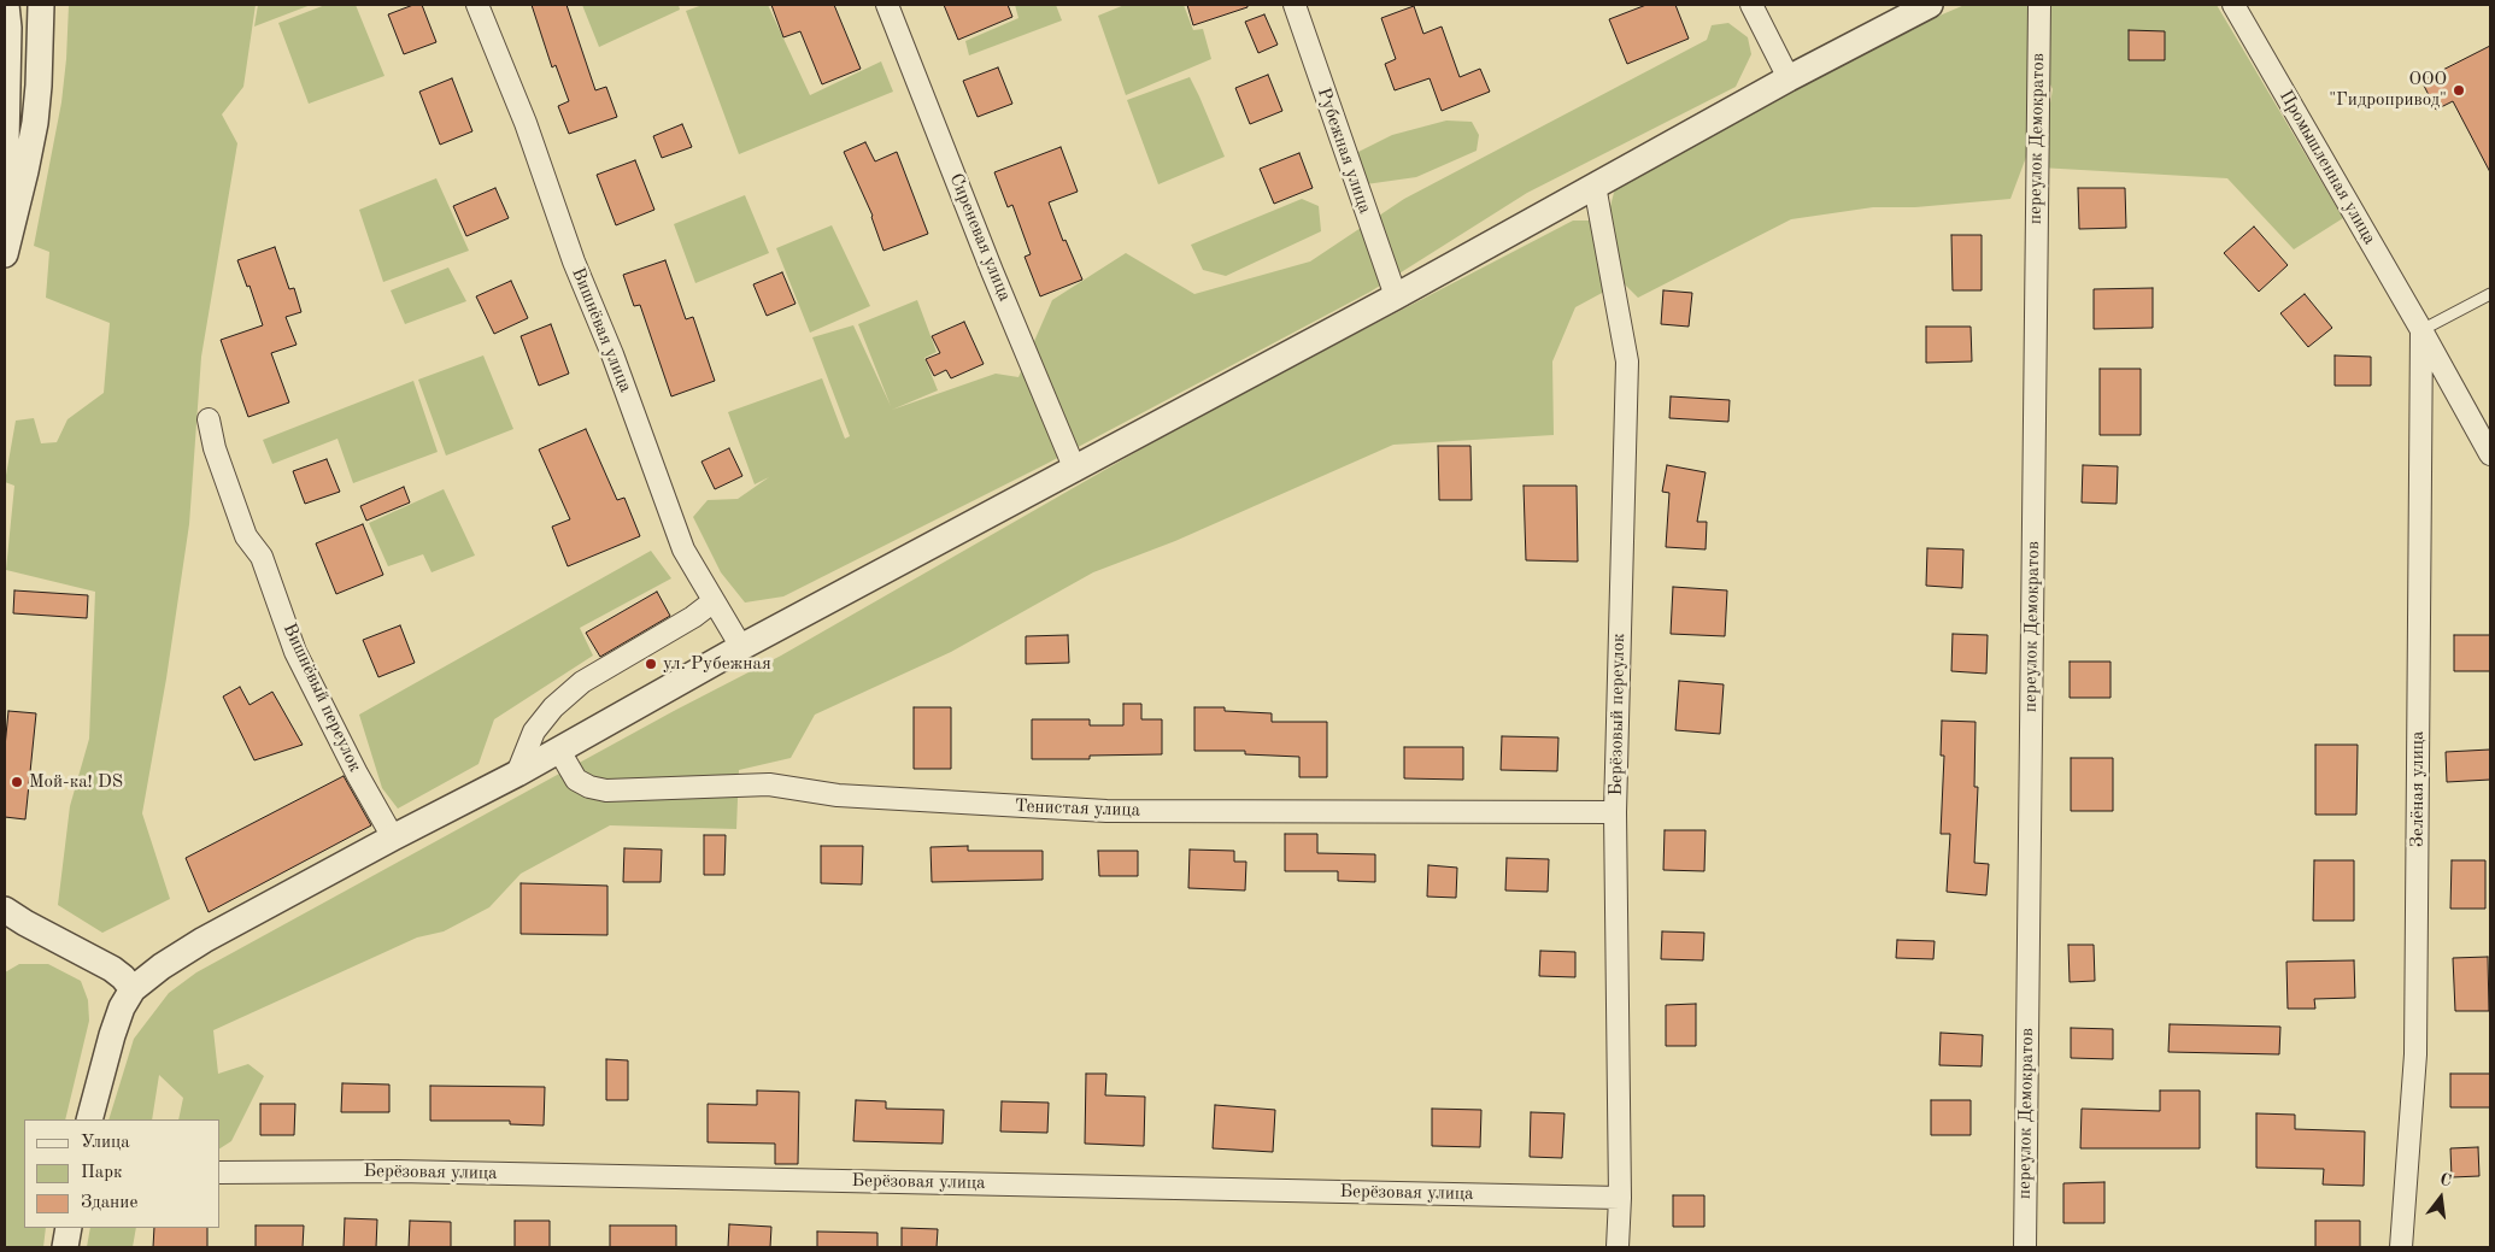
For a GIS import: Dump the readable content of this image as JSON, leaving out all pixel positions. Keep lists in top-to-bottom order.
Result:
{
  "streets": {
    "street": [
      "переулок Демократов",
      "Рубежная улица",
      "Промышленная улица",
      "Сиреневая улица",
      "Вишнёвая улица",
      "Вишнёвый переулок",
      "Берёзовый переулок",
      "Зелёная улица",
      "Тенистая улица",
      "Берёзовая улица"
    ]
  },
  "crossings": [
    ["Промышленная улица", "Зелёная улица"],
    ["Берёзовый переулок", "Тенистая улица"],
    ["Берёзовый переулок", "Берёзовая улица"]
  ],
  "places": ["ООО \"Гидропривод\"", "ул. Рубежная", "Мой-ка! DS"],
  "legend": ["Улица", "Парк", "Здание"],
  "north": "top"
}
